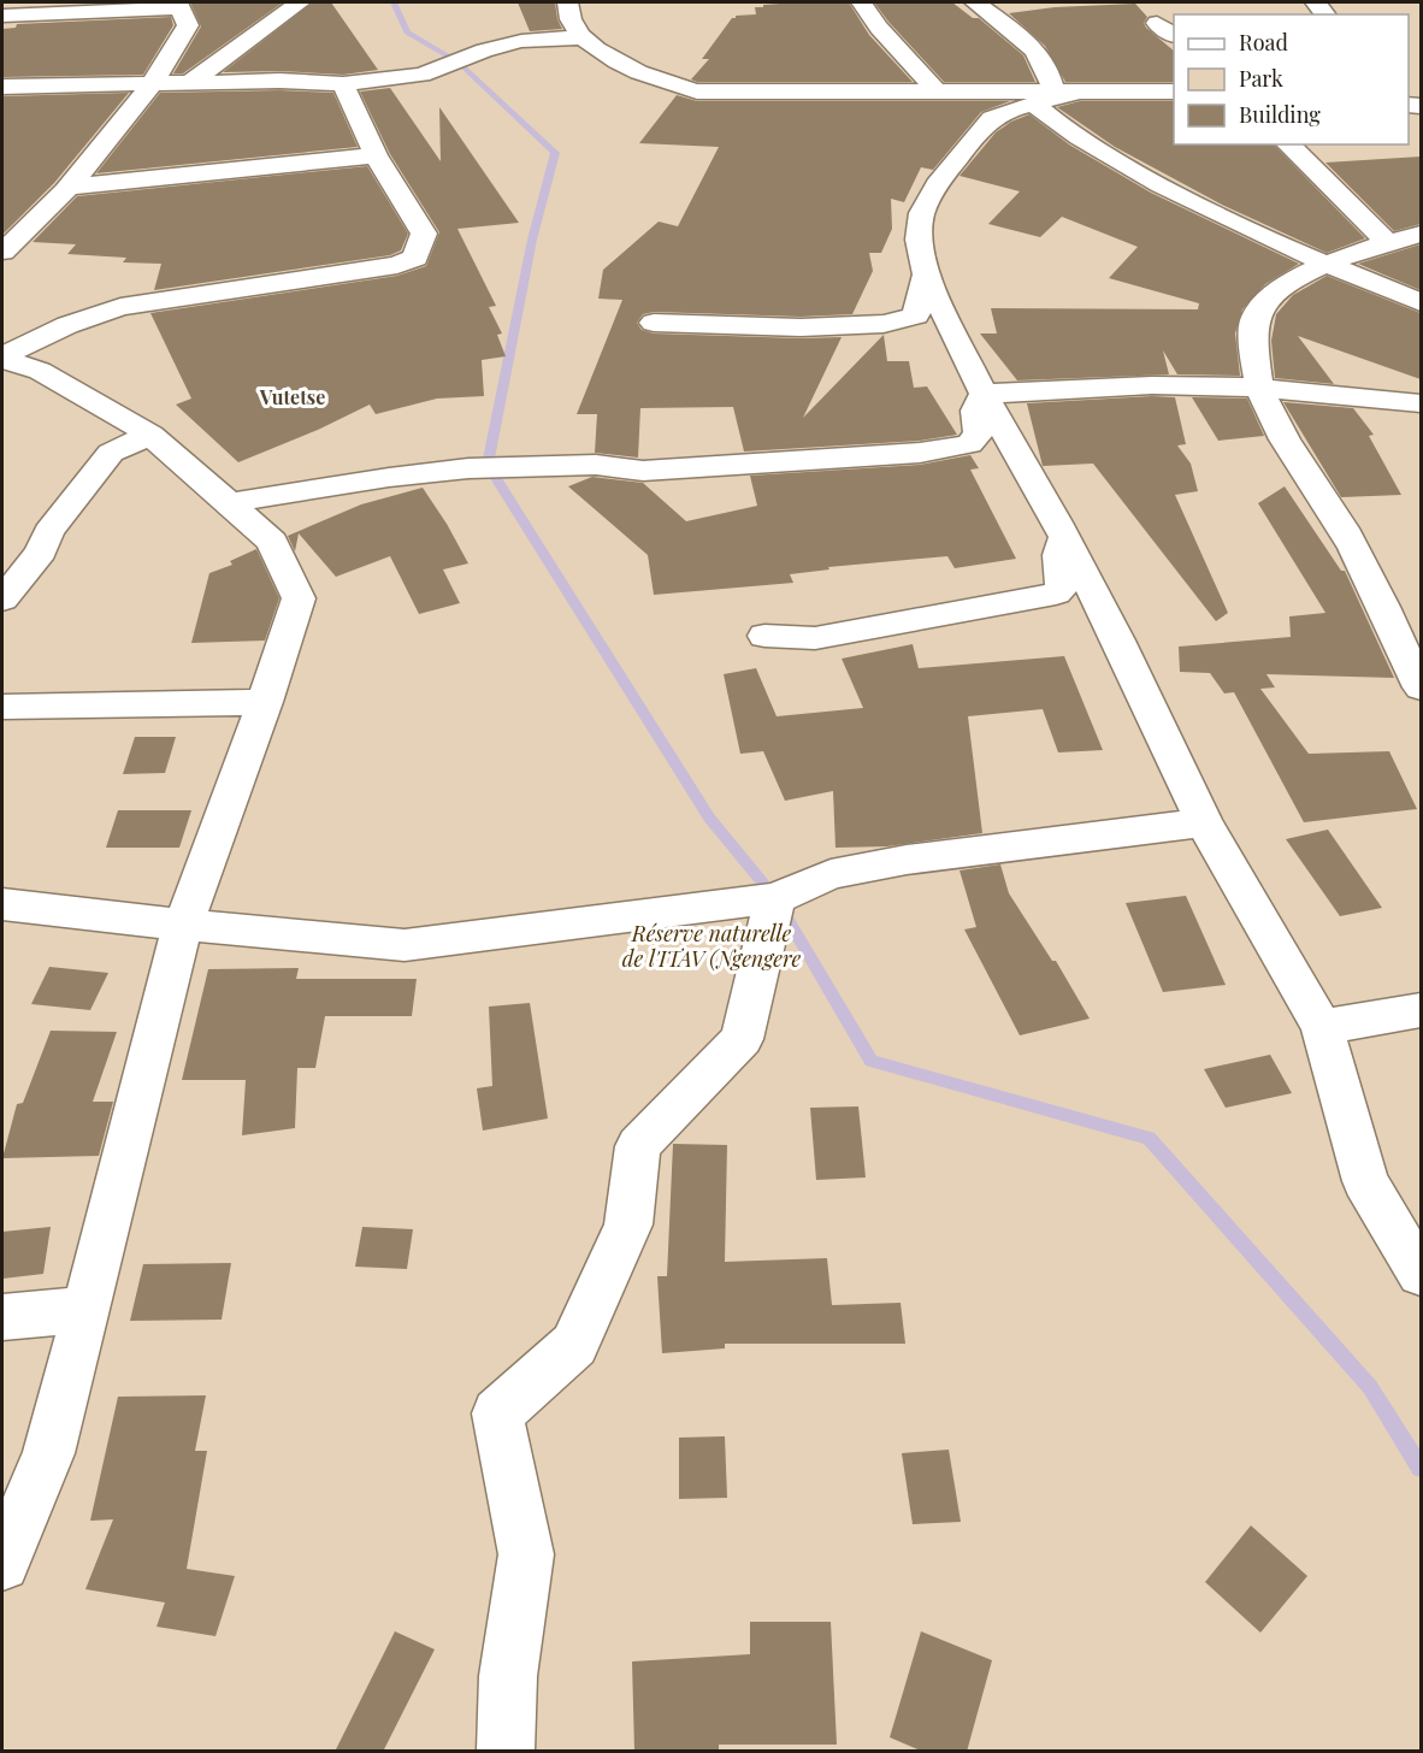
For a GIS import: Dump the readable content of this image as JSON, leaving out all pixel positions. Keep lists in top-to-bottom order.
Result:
{
  "districts": ["Vutetse"],
  "parks": ["Réserve naturelle de l'ITAV (Ngengere"],
  "legend": ["Road", "Park", "Building"]
}
